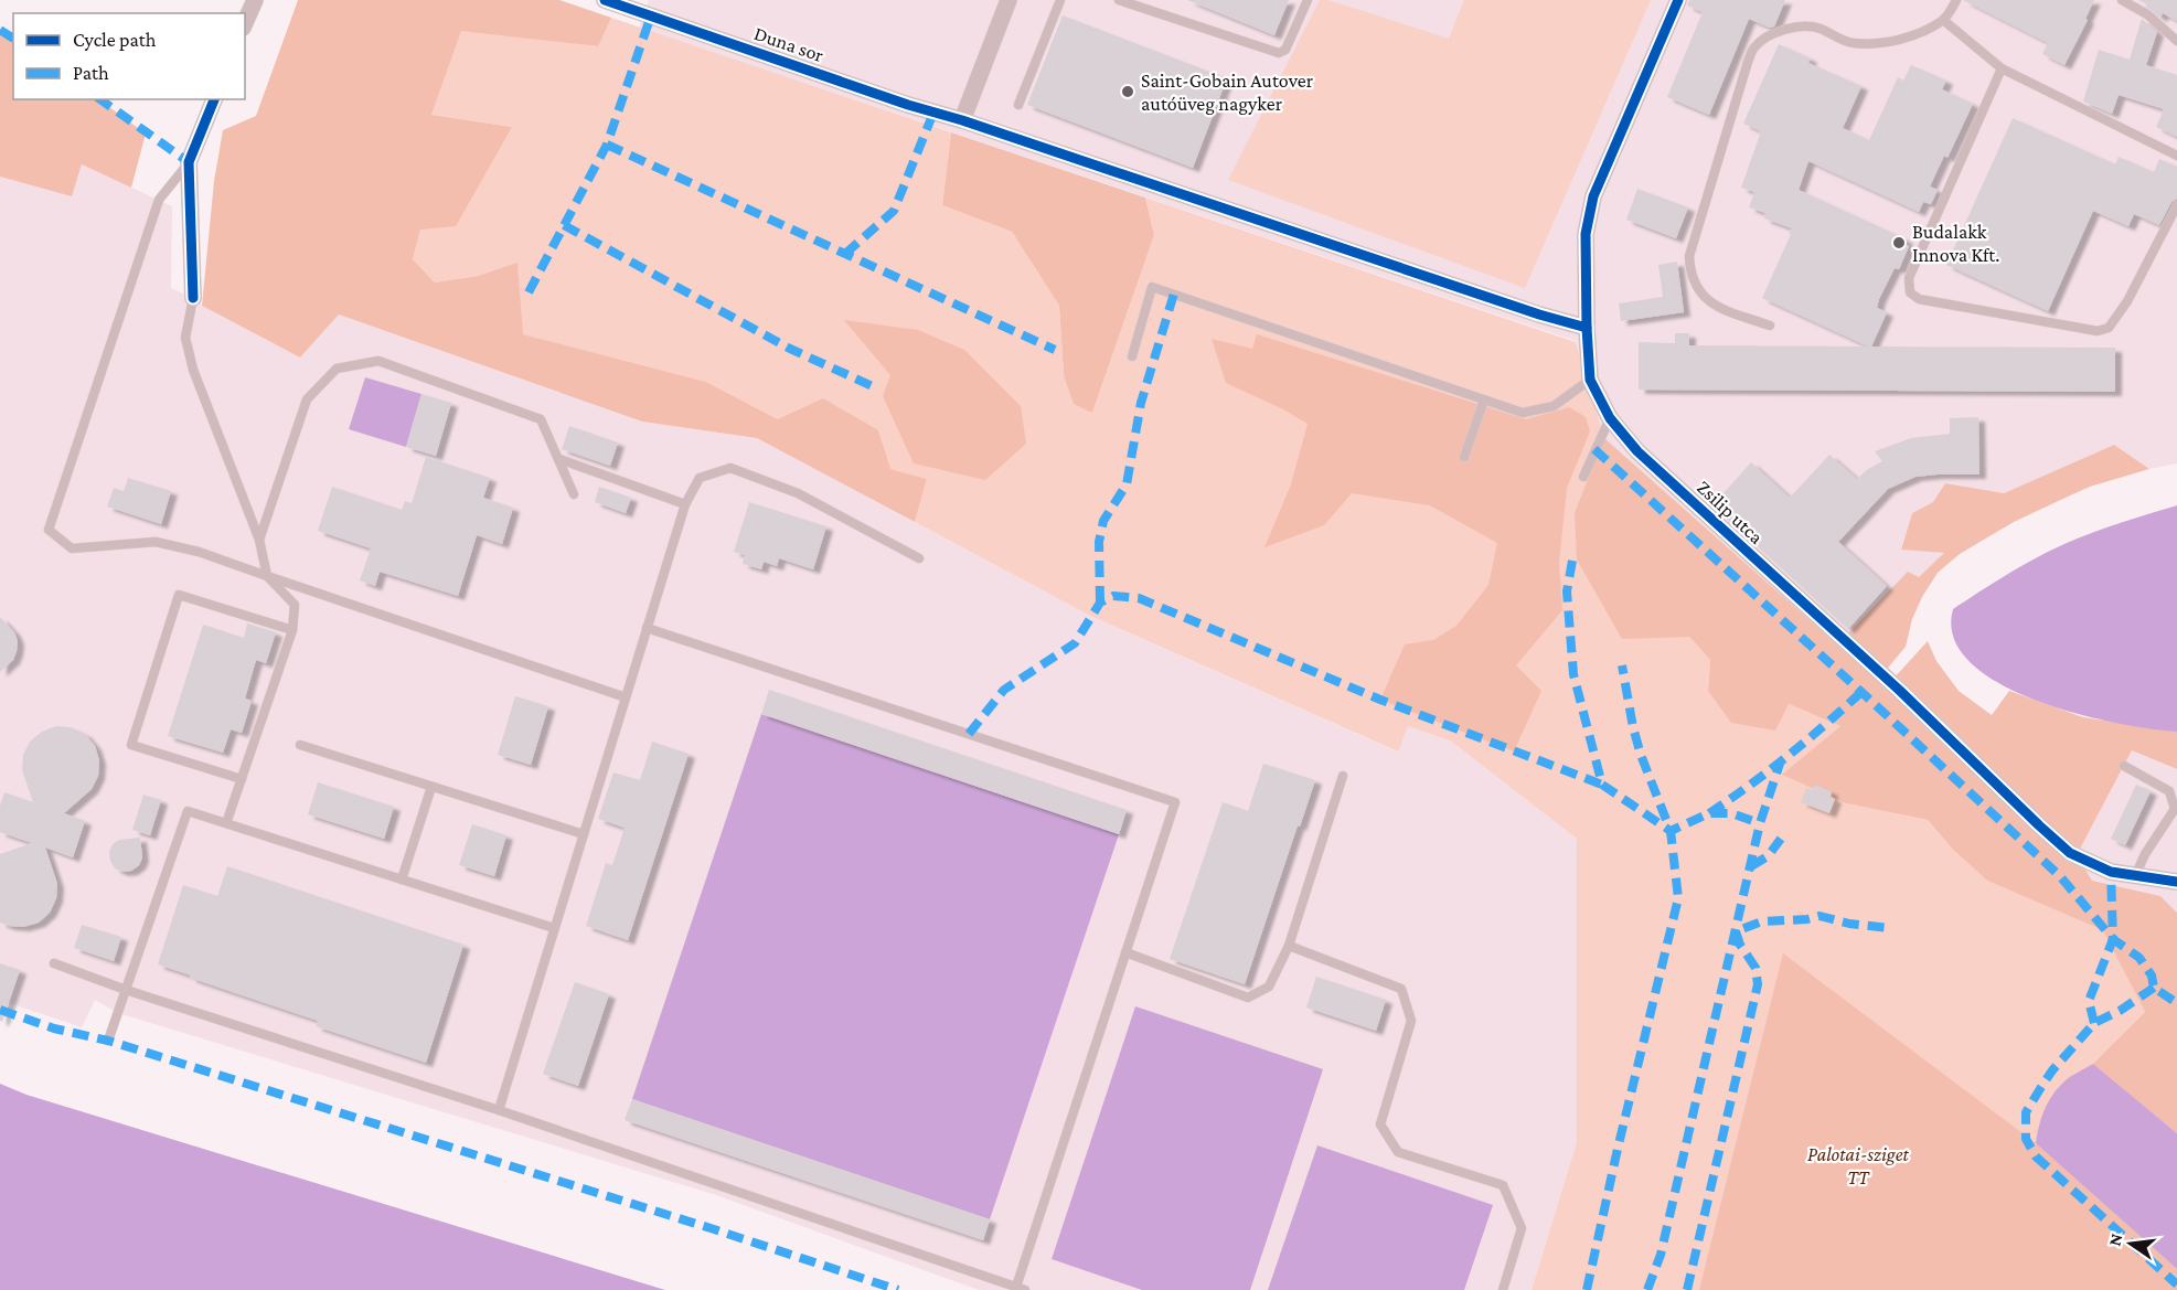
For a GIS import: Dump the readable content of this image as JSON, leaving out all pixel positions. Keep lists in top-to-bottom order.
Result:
{
  "streets": {
    "street": ["Duna sor", "Zsilip utca"]
  },
  "crossings": [
    ["Duna sor", "Zsilip utca"]
  ],
  "parks": ["Palotai-sziget TT"],
  "places": ["Saint-Gobain Autover autóüveg nagyker", "Budalakk Innova Kft."],
  "legend": ["Cycle path", "Path"],
  "north": "left"
}
